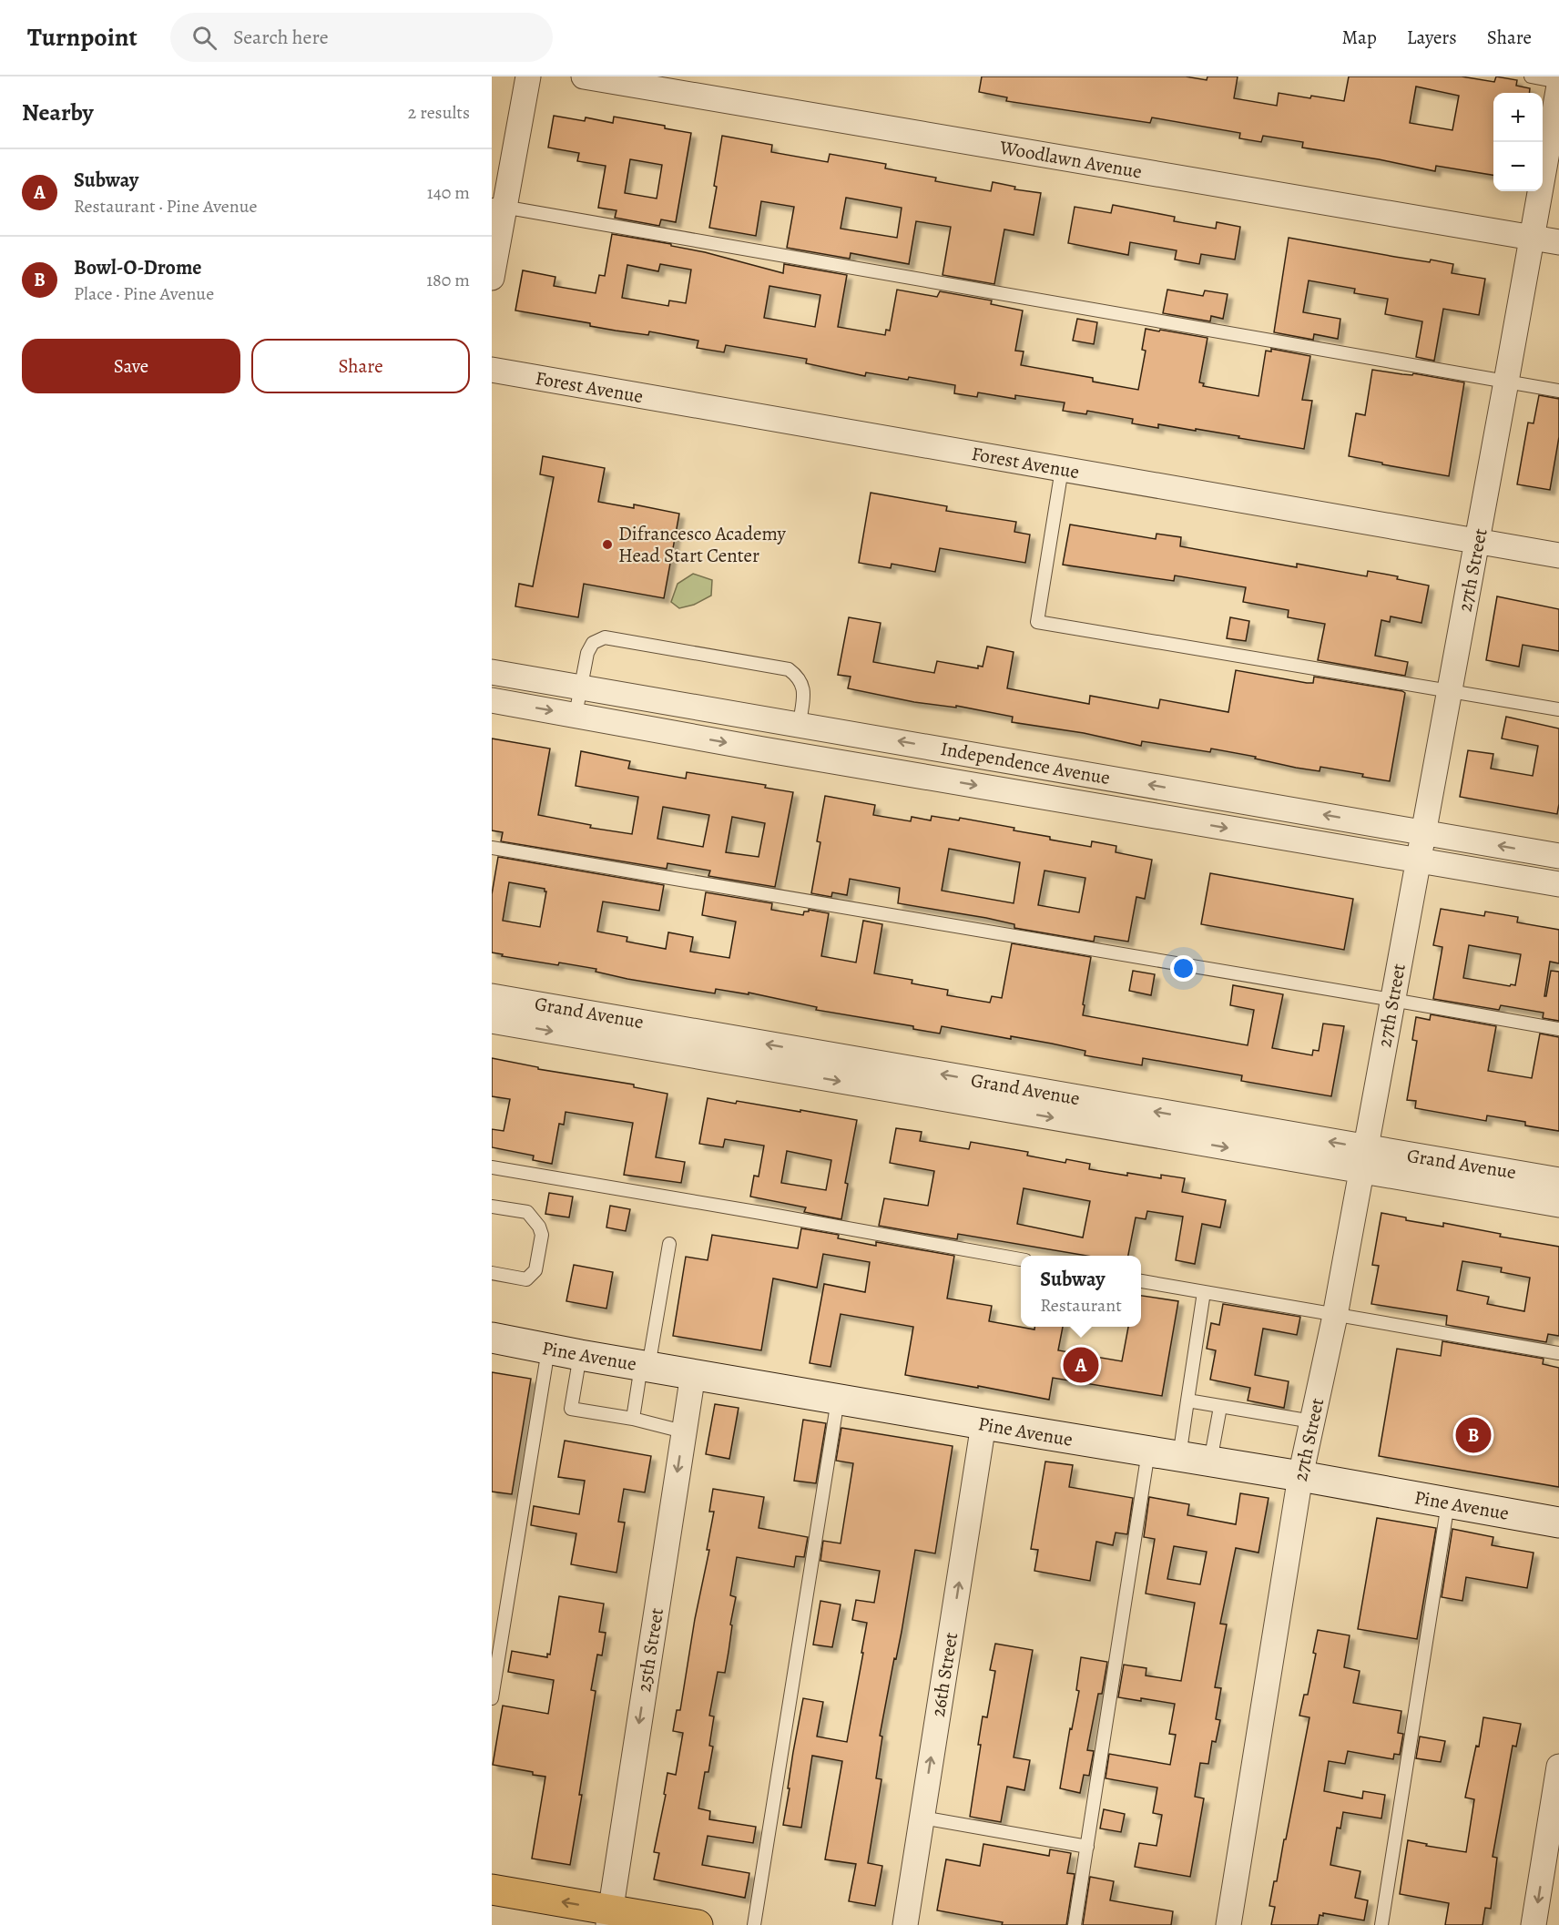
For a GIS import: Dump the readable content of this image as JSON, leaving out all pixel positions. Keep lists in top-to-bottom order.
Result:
{
  "streets": {
    "main road": ["Pine Avenue"],
    "street": [
      "Woodlawn Avenue",
      "Forest Avenue",
      "27th Street",
      "Independence Avenue",
      "Grand Avenue",
      "25th Street",
      "26th Street"
    ]
  },
  "crossings": [
    ["Woodlawn Avenue", "27th Street"],
    ["Forest Avenue", "27th Street"],
    ["27th Street", "Independence Avenue"],
    ["27th Street", "Grand Avenue"],
    ["27th Street", "Pine Avenue"],
    ["Pine Avenue", "25th Street"],
    ["Pine Avenue", "26th Street"]
  ],
  "one_way": ["25th Street", "26th Street"],
  "places": ["Difrancesco Academy Head Start Center"],
  "page": {
    "header": "Turnpoint",
    "search": "Search here",
    "nav": ["Map", "Layers", "Share"],
    "heading": ["Nearby", "2 results"],
    "map_buttons": ["+", "−"],
    "list": [
      {
        "mark": "A",
        "name": "Subway",
        "note": "Restaurant · Pine Avenue",
        "value": "140 m"
      },
      {
        "mark": "B",
        "name": "Bowl-O-Drome",
        "note": "Place · Pine Avenue",
        "value": "180 m"
      }
    ],
    "buttons": ["Save", "Share"],
    "popup": ["Subway", "Restaurant"],
    "pins": ["A", "B"]
  }
}
